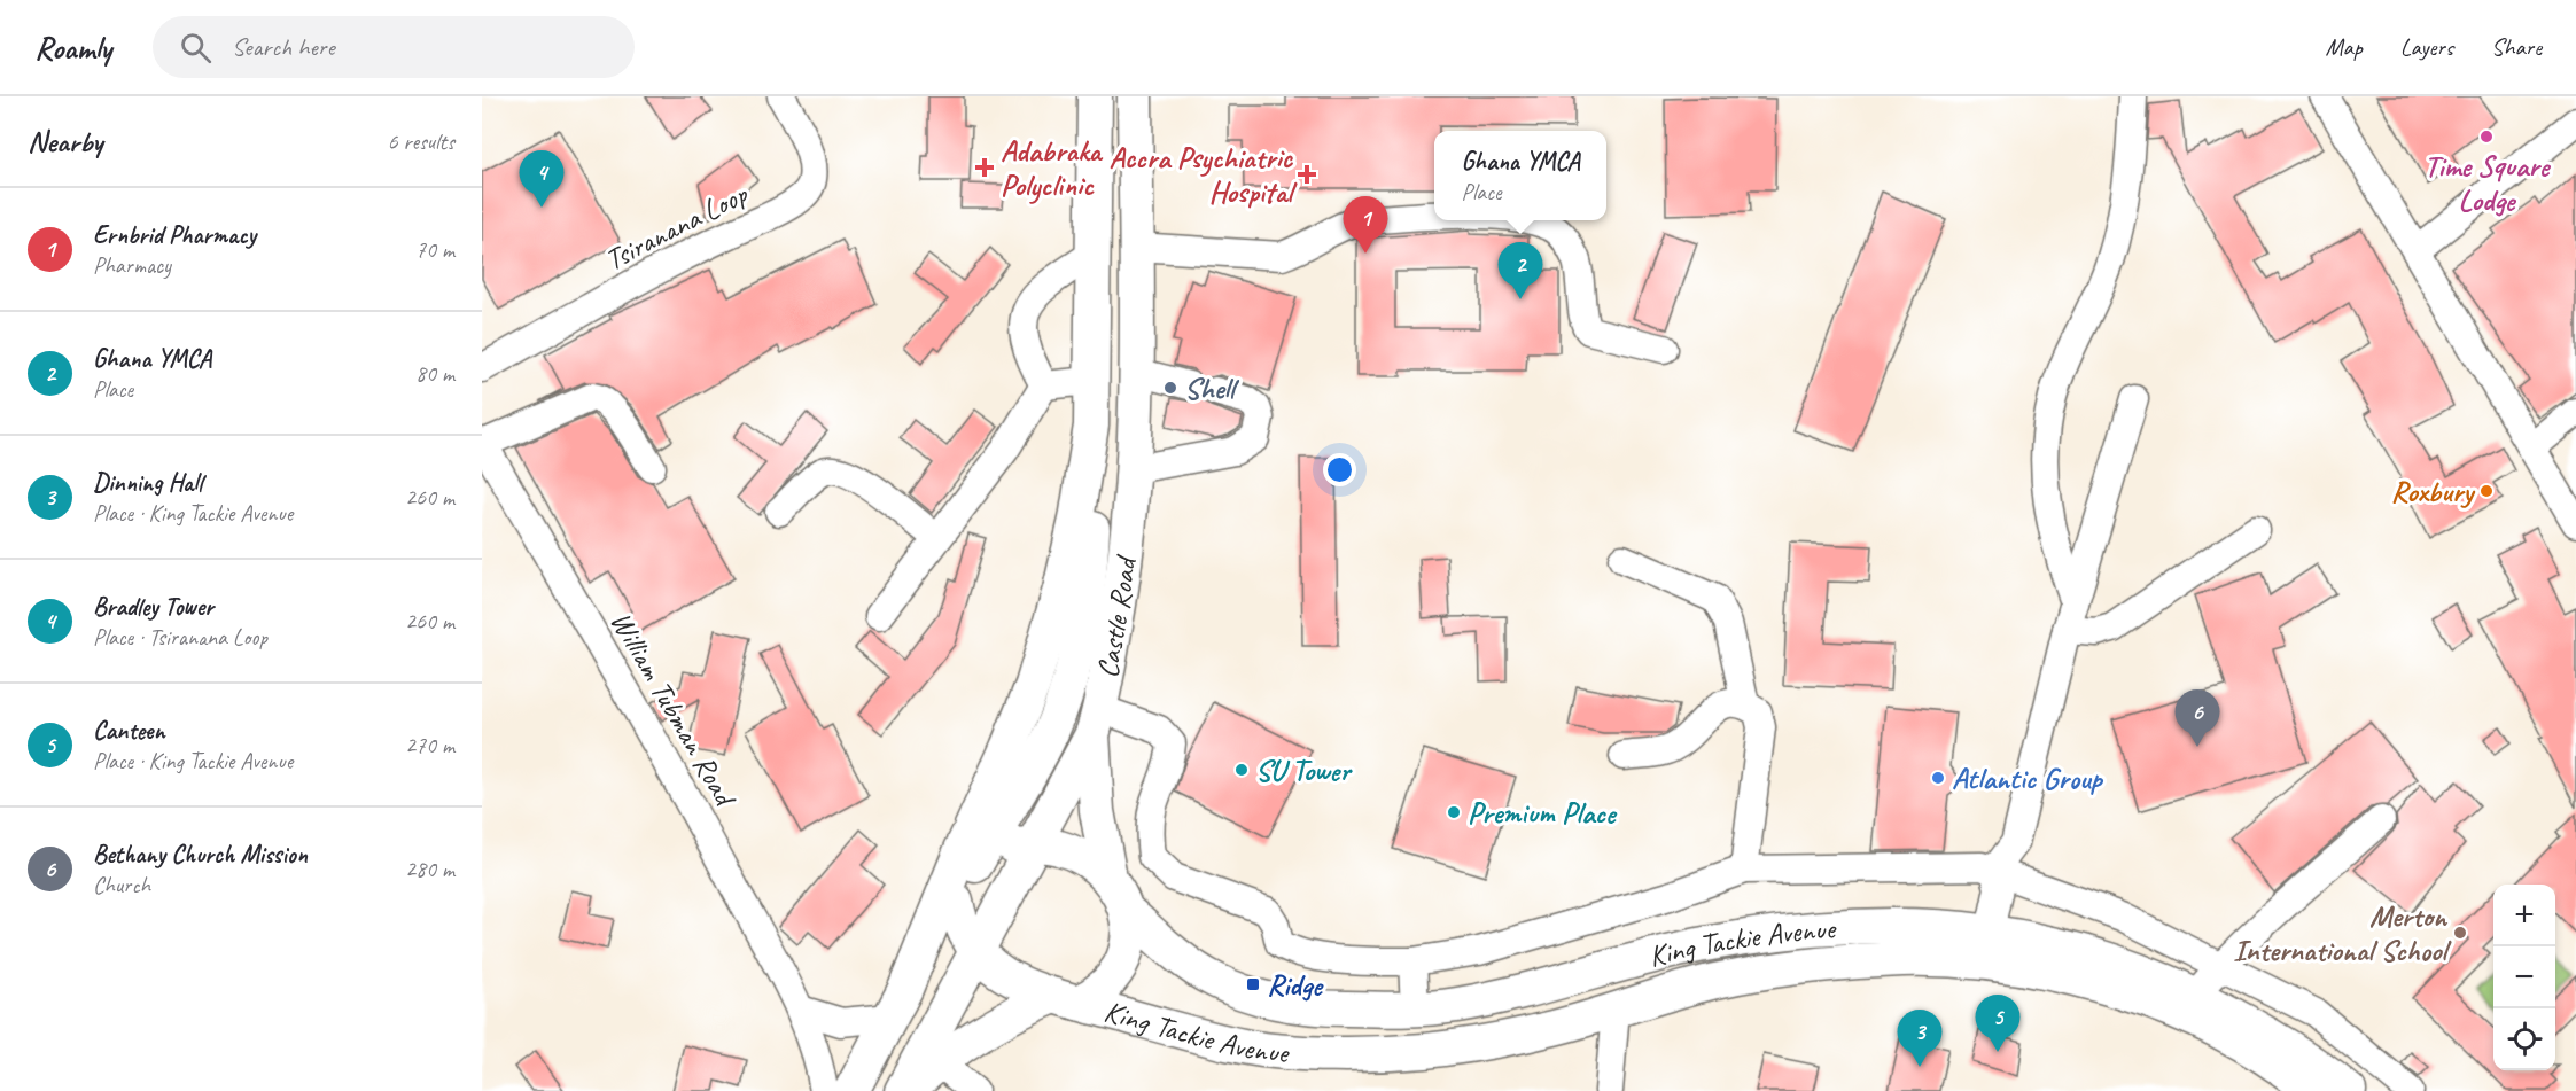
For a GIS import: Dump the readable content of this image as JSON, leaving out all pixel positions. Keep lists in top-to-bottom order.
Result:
{
  "streets": {
    "main road": ["Castle Road", "King Tackie Avenue"],
    "street": ["Tsiranana Loop", "William Tubman Road"]
  },
  "crossings": [
    ["Castle Road", "King Tackie Avenue"]
  ],
  "places": {
    "other": [
      "Time Square Lodge",
      "Shell",
      "Roxbury",
      "SU Tower",
      "Atlantic Group",
      "Premium Place",
      "Merton International School"
    ],
    "health": ["Adabraka Polyclinic", "Accra Psychiatric Hospital"],
    "transit": ["Ridge"]
  },
  "page": {
    "header": "Roamly",
    "search": "Search here",
    "nav": ["Map", "Layers", "Share"],
    "heading": ["Nearby", "6 results"],
    "popup": ["Ghana YMCA", "Place"],
    "pins": [
      "4",
      "1",
      "2",
      "6",
      "5",
      "3"
    ],
    "list": [
      {
        "mark": "1",
        "name": "Ernbrid Pharmacy",
        "note": "Pharmacy",
        "value": "70 m"
      },
      {
        "mark": "2",
        "name": "Ghana YMCA",
        "note": "Place",
        "value": "80 m"
      },
      {
        "mark": "3",
        "name": "Dinning Hall",
        "note": "Place · King Tackie Avenue",
        "value": "260 m"
      },
      {
        "mark": "4",
        "name": "Bradley Tower",
        "note": "Place · Tsiranana Loop",
        "value": "260 m"
      },
      {
        "mark": "5",
        "name": "Canteen",
        "note": "Place · King Tackie Avenue",
        "value": "270 m"
      },
      {
        "mark": "6",
        "name": "Bethany Church Mission",
        "note": "Church",
        "value": "280 m"
      }
    ],
    "map_buttons": ["+", "−"]
  }
}
